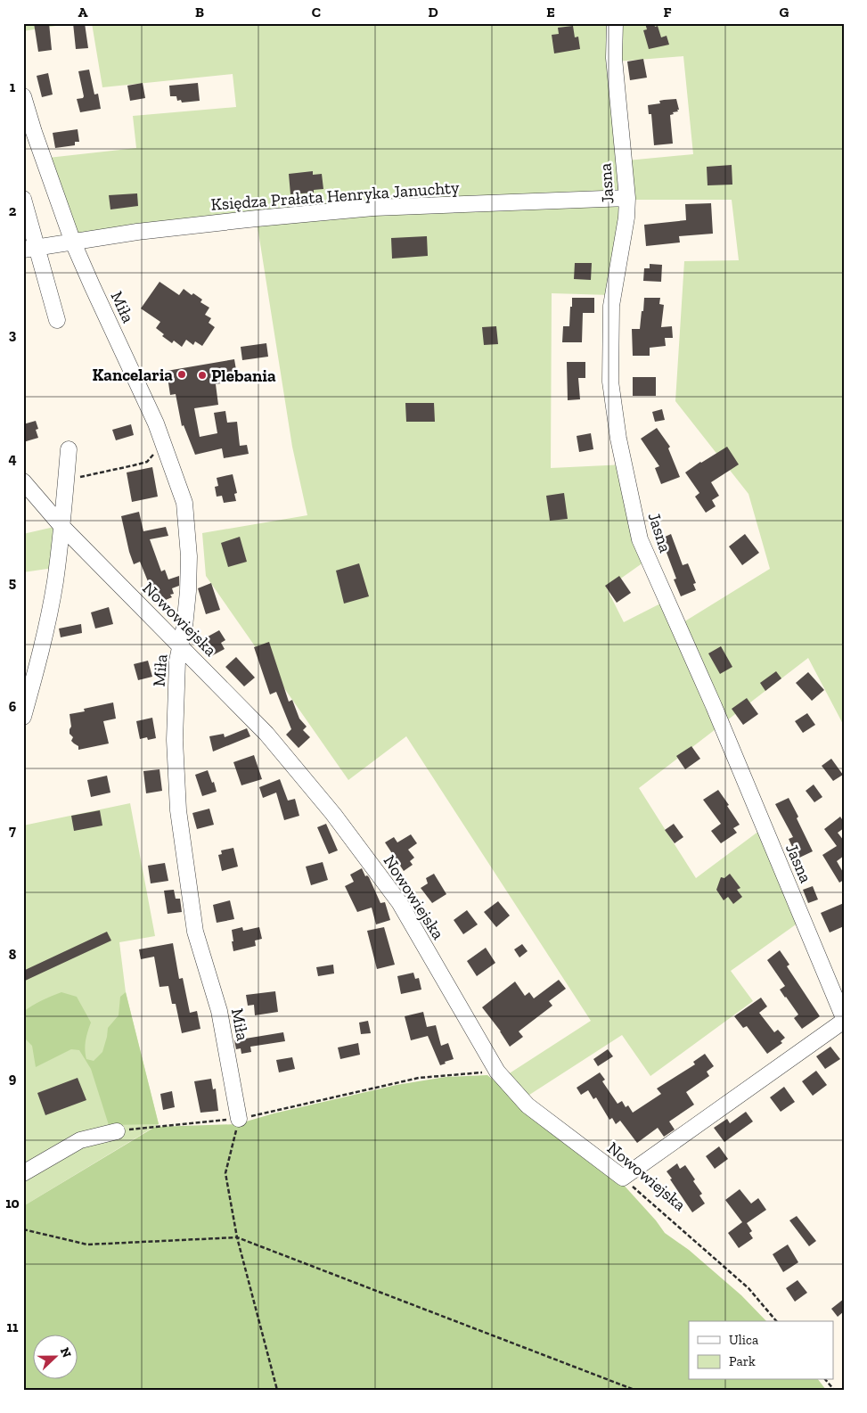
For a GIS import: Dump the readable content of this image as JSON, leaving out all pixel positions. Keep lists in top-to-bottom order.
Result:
{
  "streets": {
    "street": [
      "Jasna",
      "Księdza Prałata Henryka Januchty",
      "Miła",
      "Nowowiejska"
    ]
  },
  "crossings": [
    ["Jasna", "Księdza Prałata Henryka Januchty"],
    ["Księdza Prałata Henryka Januchty", "Miła"],
    ["Miła", "Nowowiejska"]
  ],
  "places": ["Kancelaria", "Plebania"],
  "legend": ["Ulica", "Park"],
  "north": "right",
  "grid": {
    "columns": [
      "A",
      "B",
      "C",
      "D",
      "E",
      "F",
      "G"
    ],
    "rows": [
      "1",
      "2",
      "3",
      "4",
      "5",
      "6",
      "7",
      "8",
      "9",
      "10",
      "11"
    ]
  }
}
